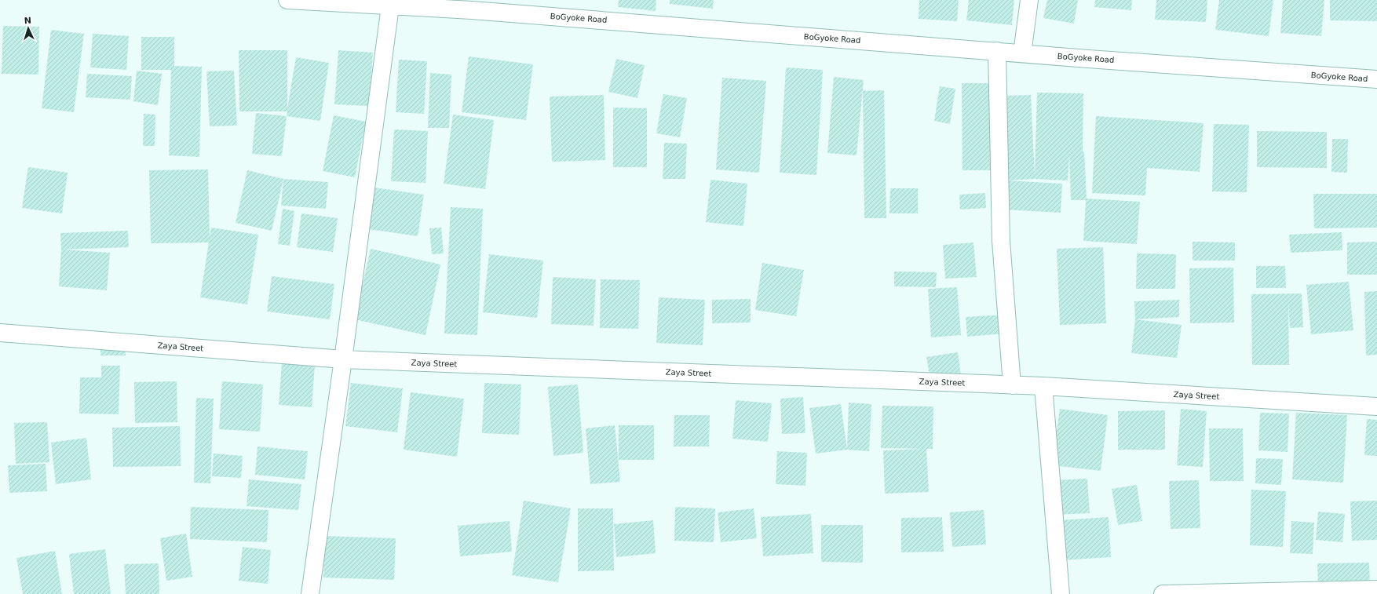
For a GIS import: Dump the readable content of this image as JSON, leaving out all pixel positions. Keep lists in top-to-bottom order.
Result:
{
  "streets": {
    "street": ["BoGyoke Road", "Zaya Street"]
  },
  "north": "top"
}
